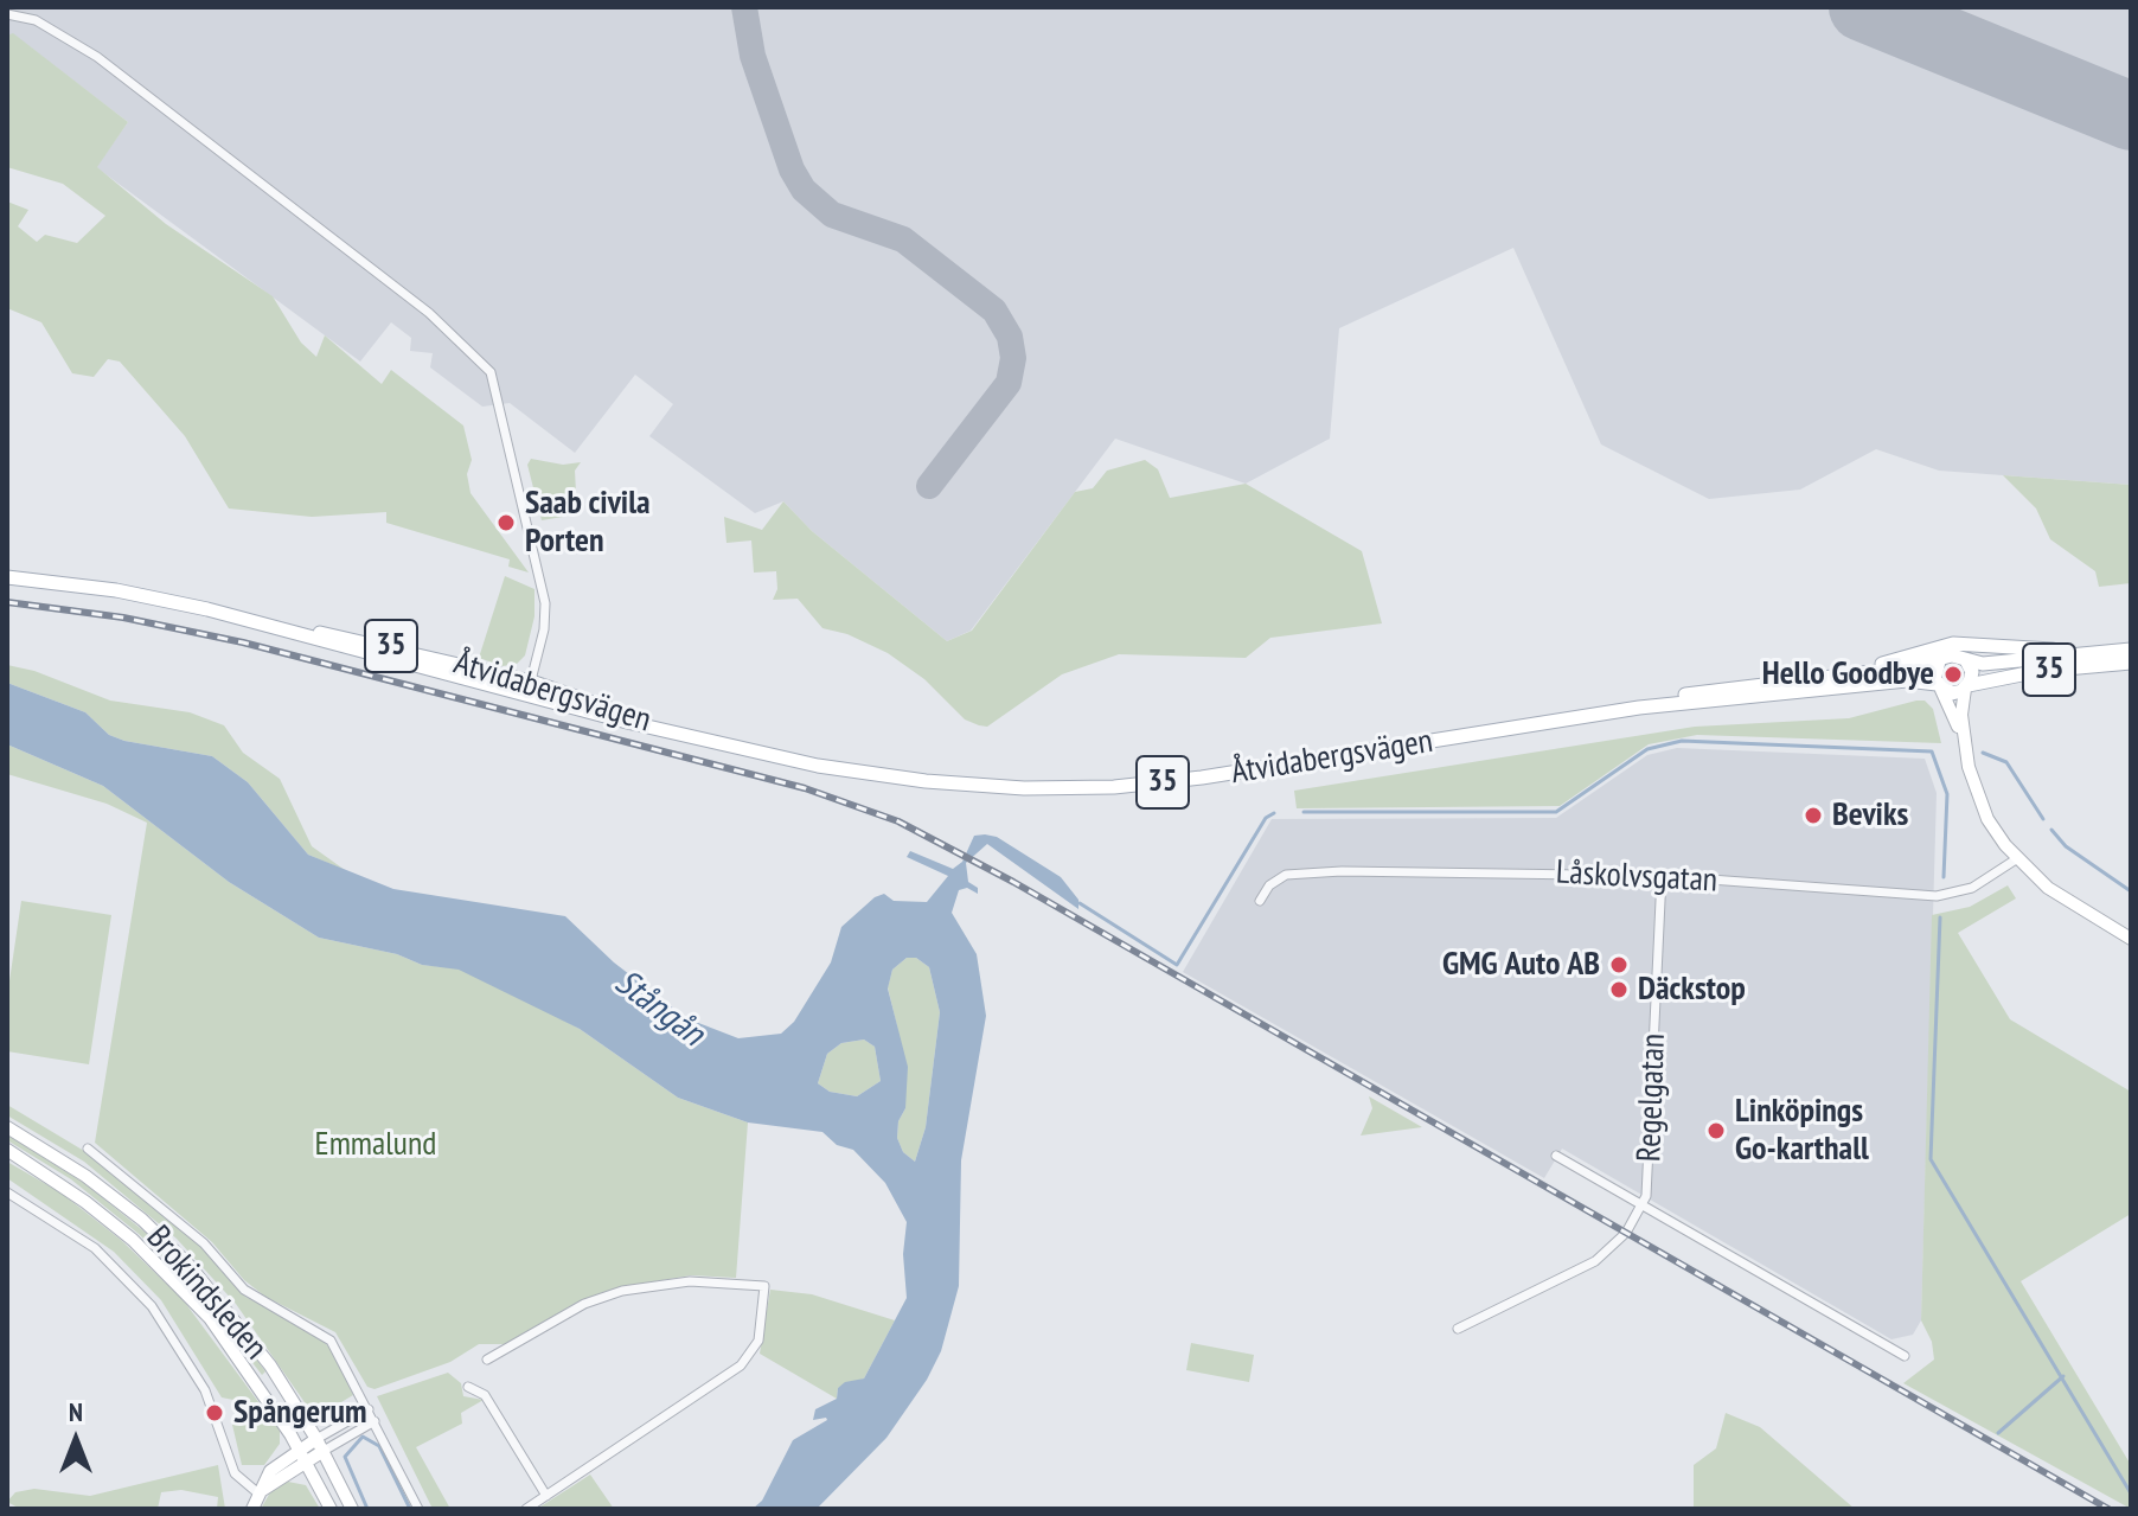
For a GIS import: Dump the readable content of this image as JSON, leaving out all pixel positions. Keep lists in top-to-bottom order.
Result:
{
  "streets": {
    "main road": ["35", "Åtvidabergsvägen", "Brokindsleden"],
    "street": ["Låskolvsgatan", "Regelgatan"]
  },
  "crossings": [
    ["35", "Åtvidabergsvägen"],
    ["Låskolvsgatan", "Regelgatan"]
  ],
  "water": ["Stångån"],
  "parks": ["Emmalund"],
  "places": [
    "Saab civila Porten",
    "Hello Goodbye",
    "Beviks",
    "GMG Auto AB",
    "Däckstop",
    "Linköpings Go-karthall",
    "Spångerum"
  ],
  "north": "top"
}
